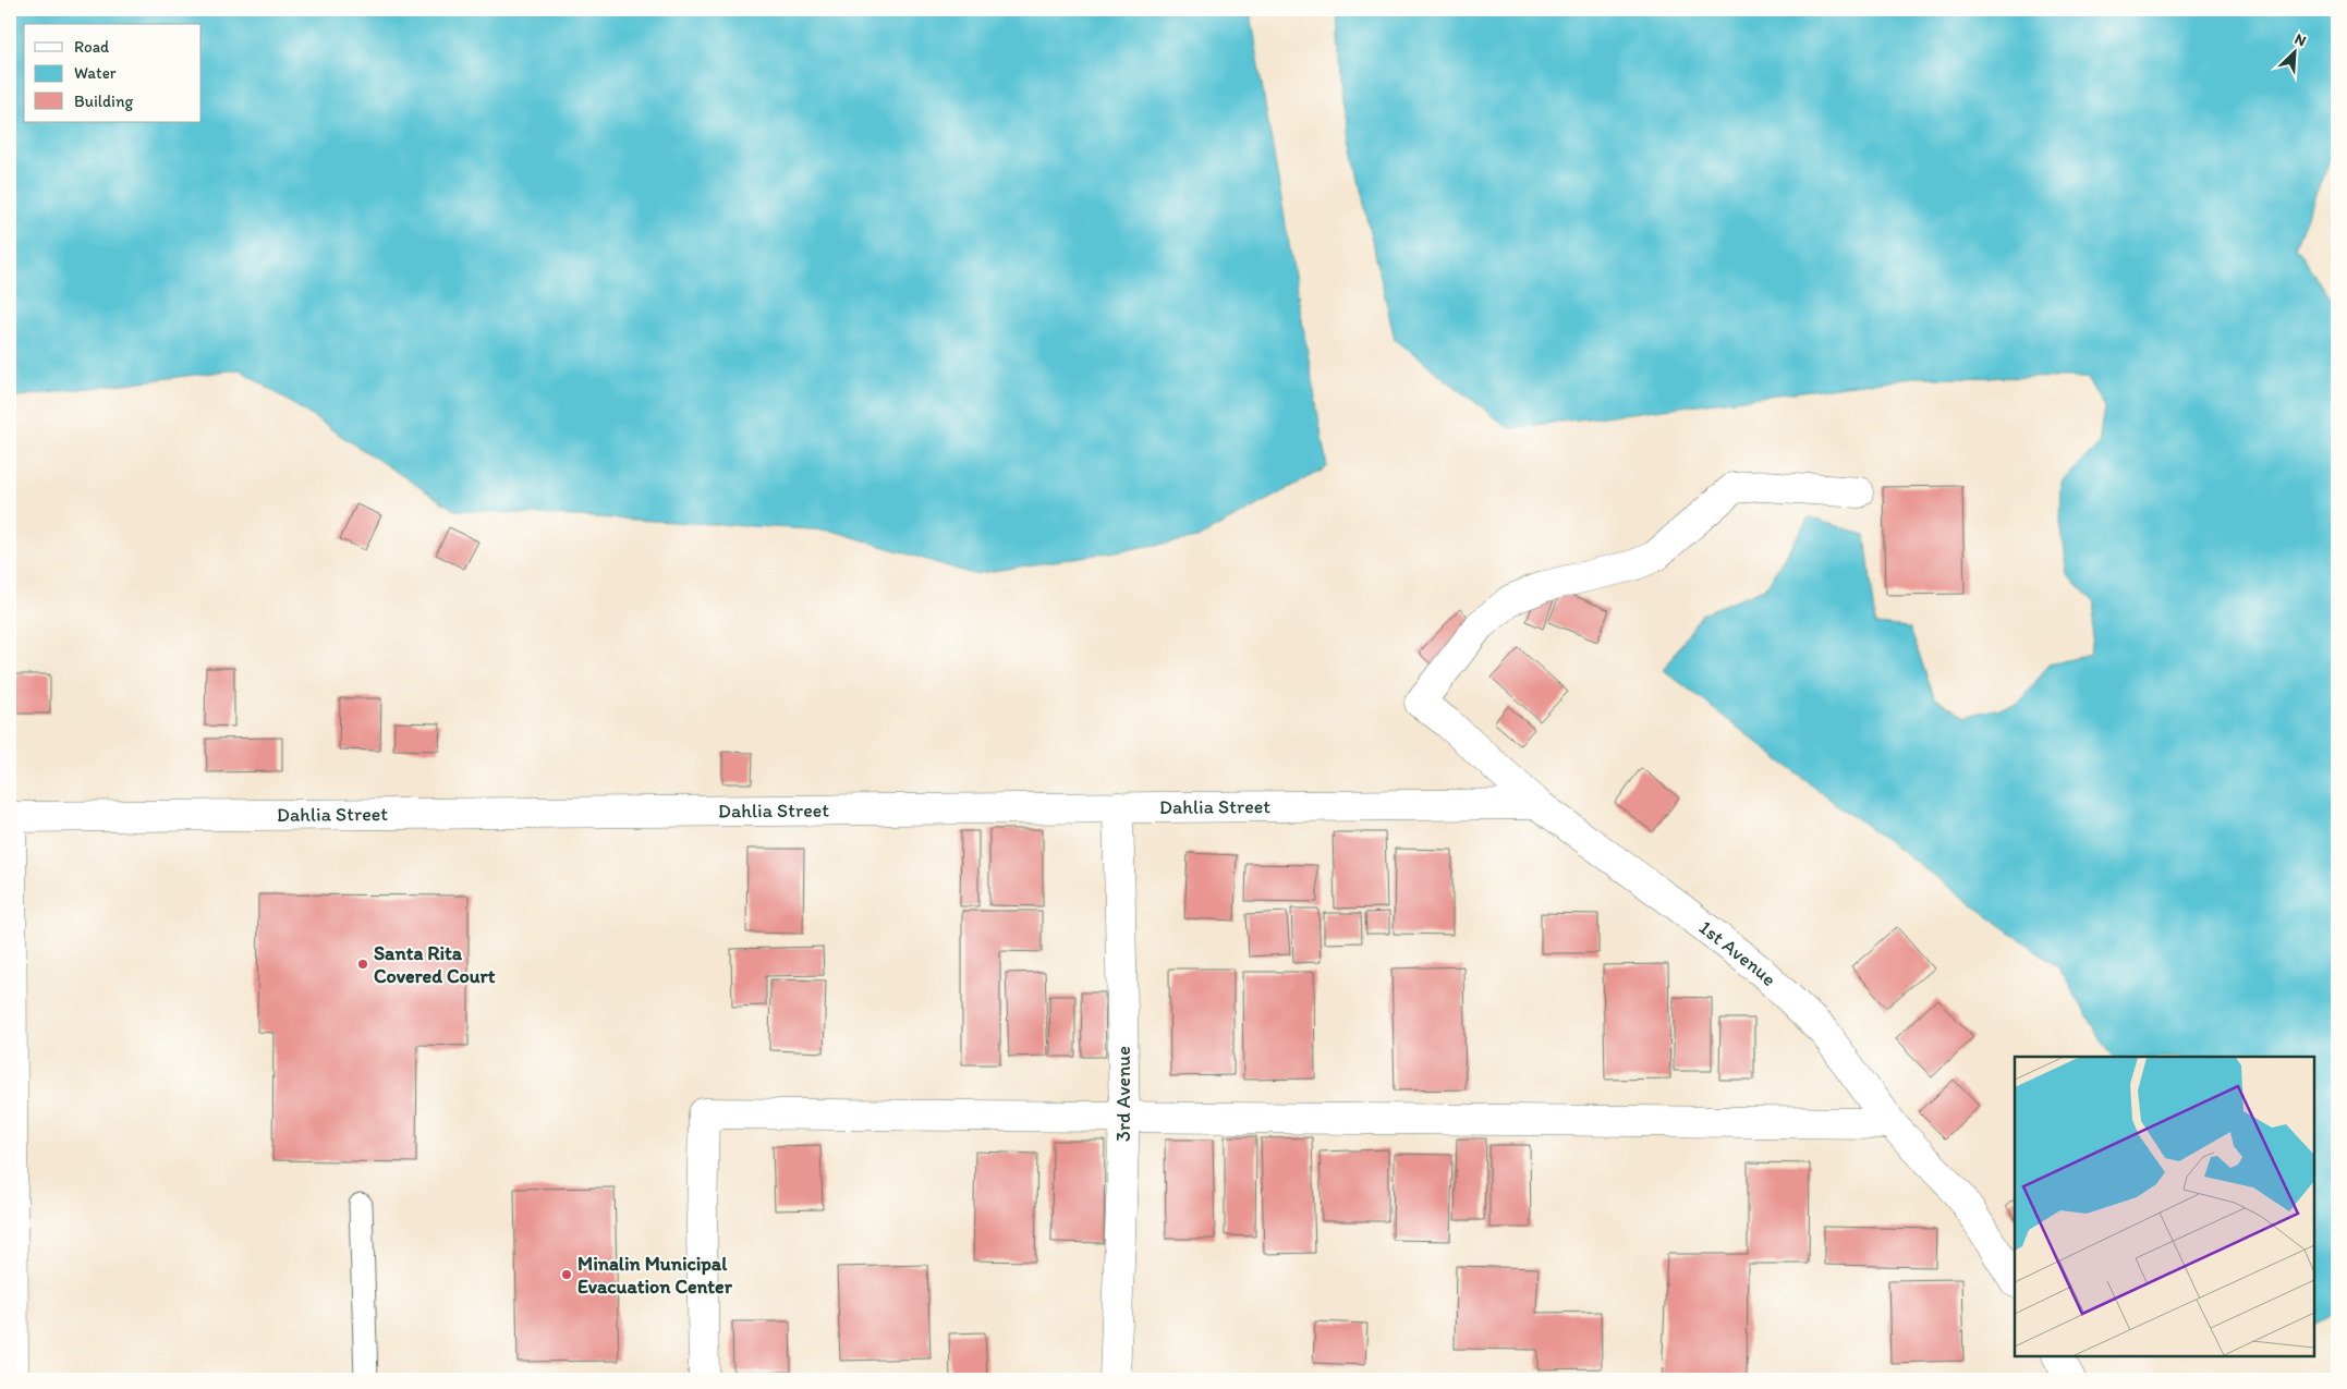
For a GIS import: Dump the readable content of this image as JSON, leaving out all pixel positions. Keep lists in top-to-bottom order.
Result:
{
  "streets": {
    "street": ["Dahlia Street", "1st Avenue", "3rd Avenue"]
  },
  "crossings": [
    ["Dahlia Street", "1st Avenue"],
    ["Dahlia Street", "3rd Avenue"]
  ],
  "places": ["Santa Rita Covered Court", "Minalin Municipal Evacuation Center"],
  "legend": ["Road", "Water", "Building"],
  "north": "top right"
}
